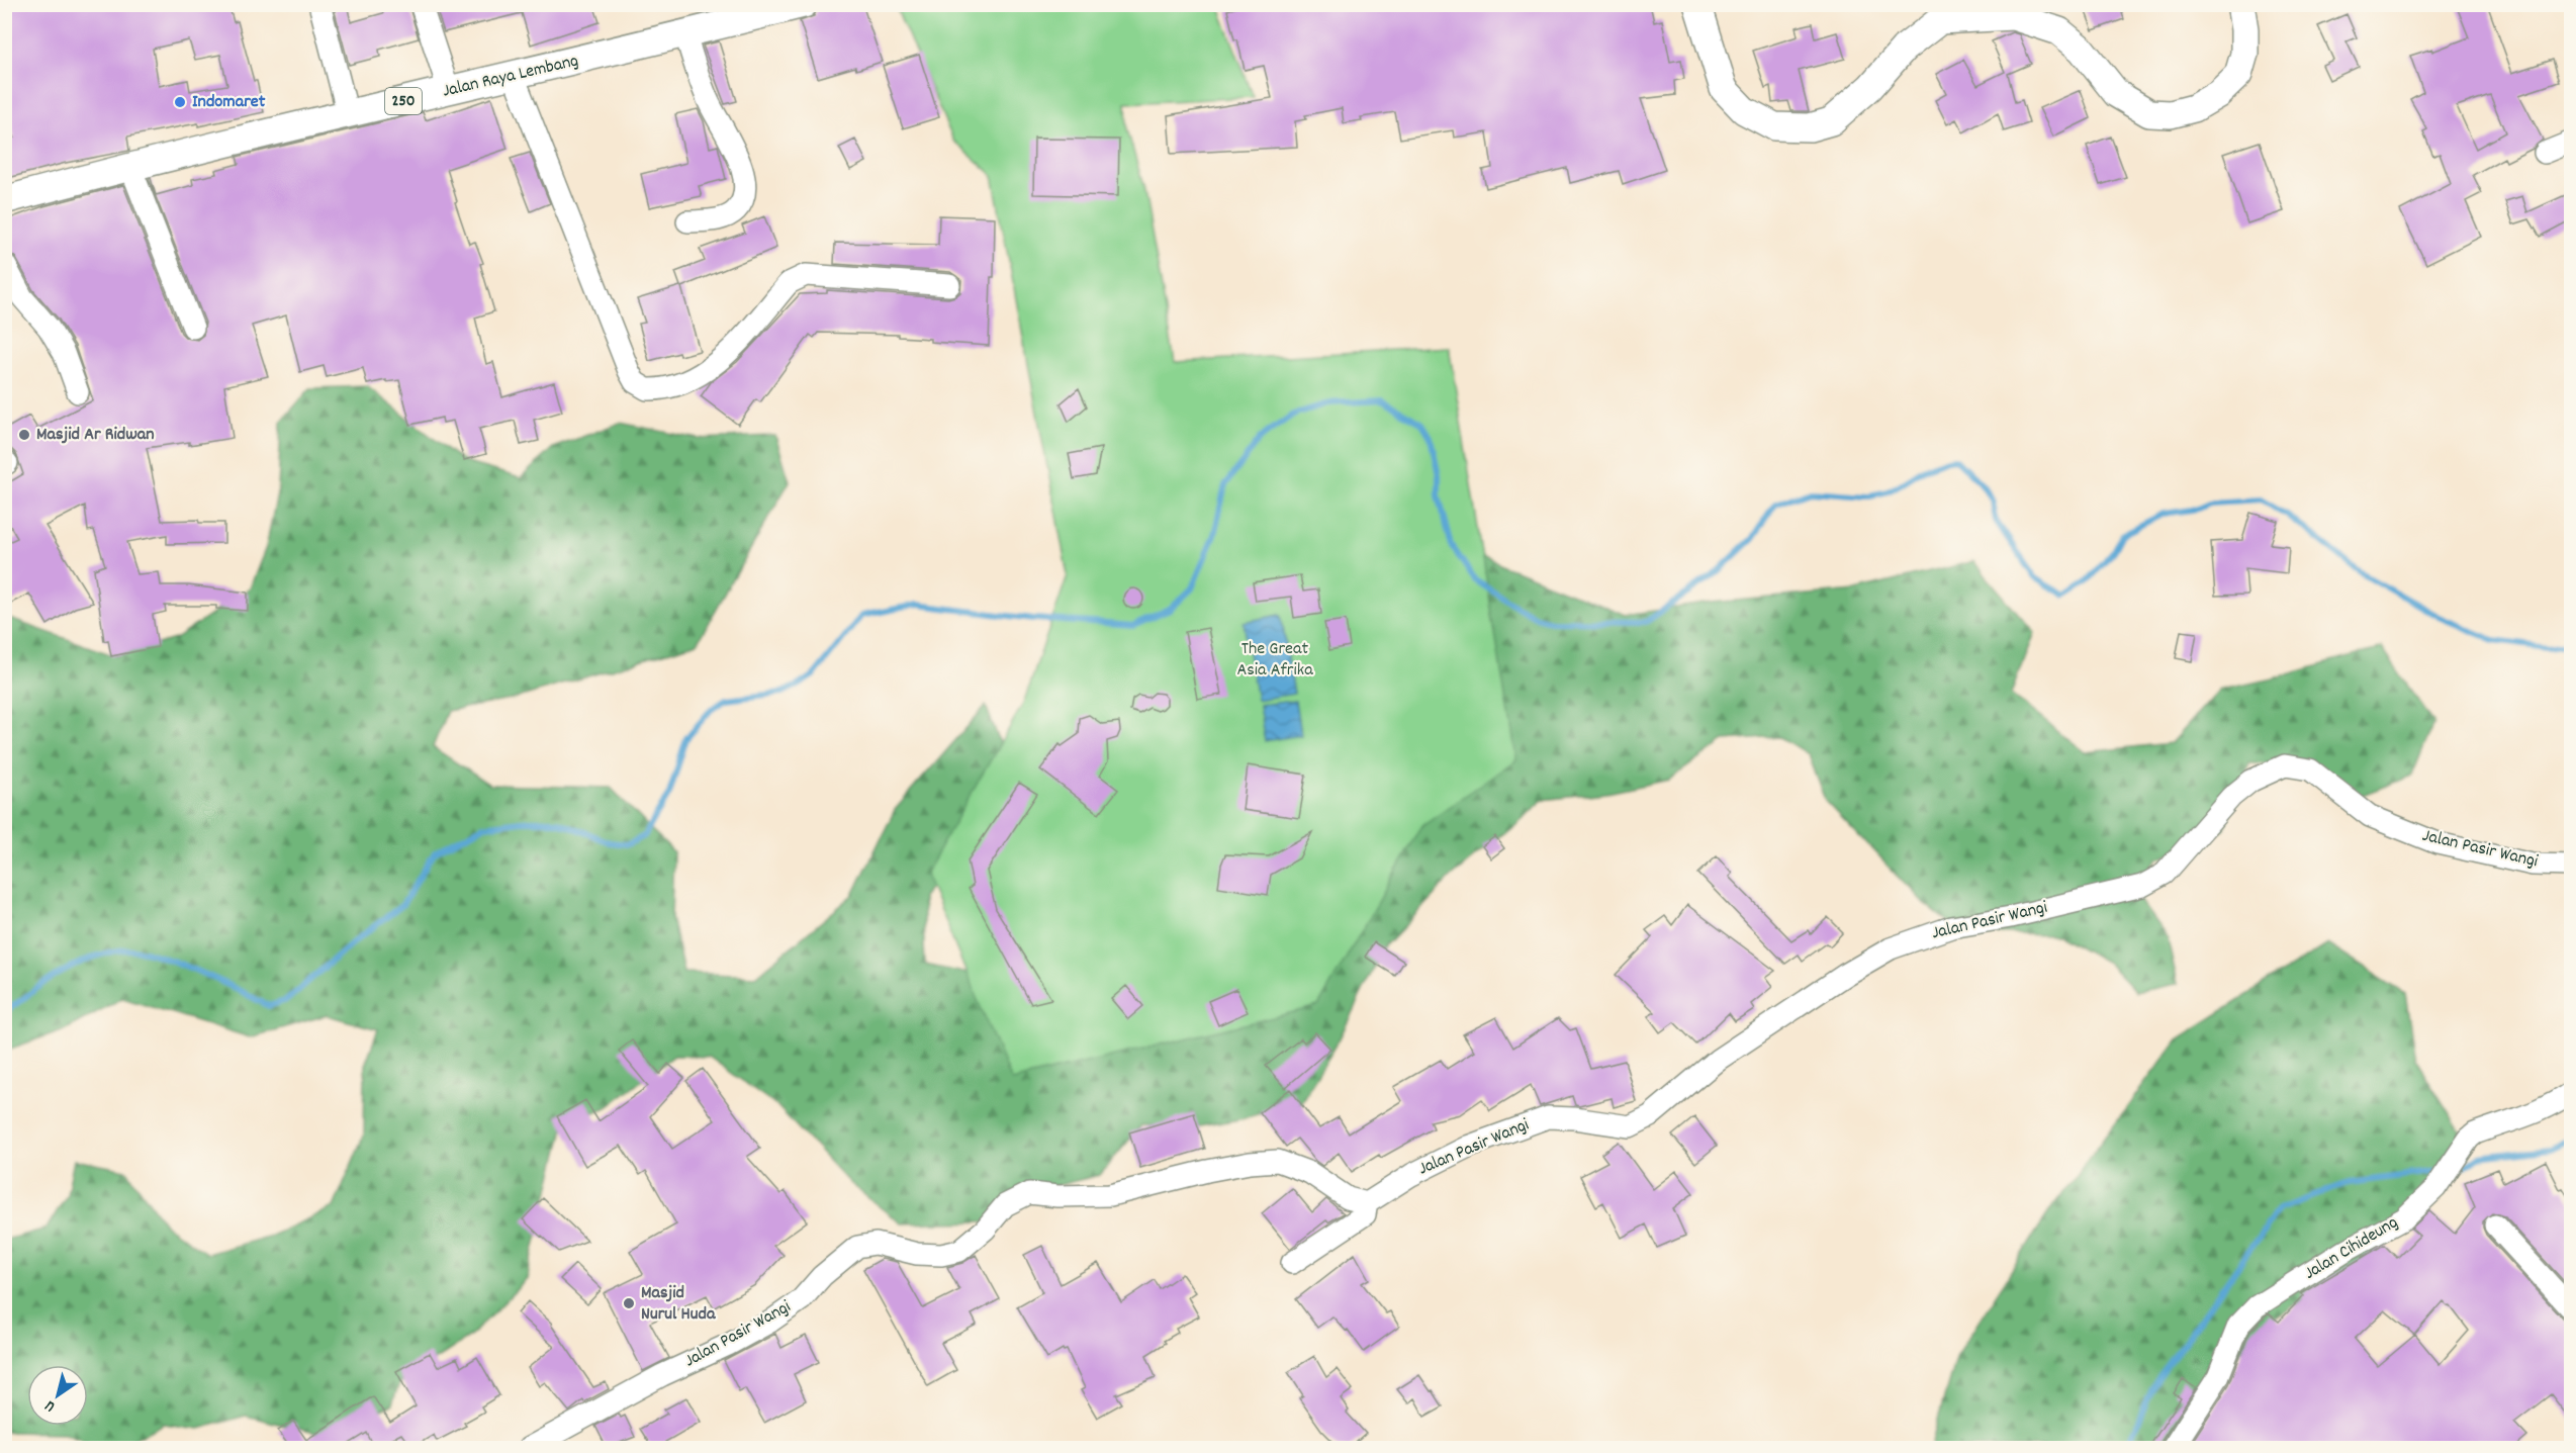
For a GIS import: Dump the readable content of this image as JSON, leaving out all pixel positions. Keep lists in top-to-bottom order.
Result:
{
  "streets": {
    "main road": ["Jalan Raya Lembang", "250"],
    "street": ["Jalan Pasir Wangi", "Jalan Cihideung"]
  },
  "parks": ["The Great Asia Afrika"],
  "places": ["Indomaret", "Masjid Ar Ridwan", "Masjid Nurul Huda"],
  "north": "bottom left"
}
